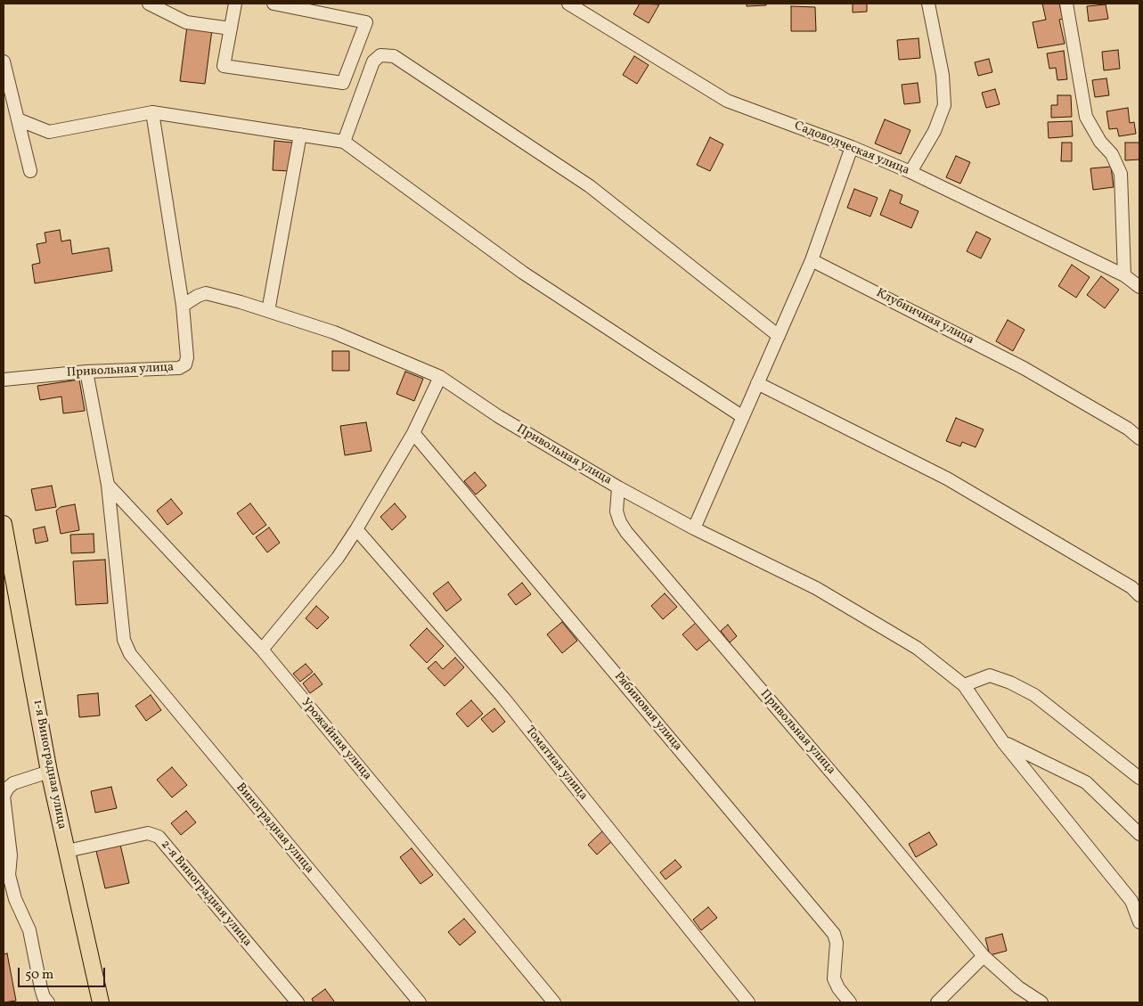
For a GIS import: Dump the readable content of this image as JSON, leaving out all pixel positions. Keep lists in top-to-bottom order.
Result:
{
  "streets": {
    "main road": ["1-я Виноградная улица"],
    "street": [
      "Садоводческая улица",
      "Клубничная улица",
      "Привольная улица",
      "Рябиновая улица",
      "Урожайная улица",
      "Томатная улица",
      "Виноградная улица",
      "2-я Виноградная улица"
    ]
  },
  "crossings": [
    ["Урожайная улица", "Виноградная улица"],
    ["1-я Виноградная улица", "2-я Виноградная улица"]
  ],
  "scale_bar": "50 m"
}
